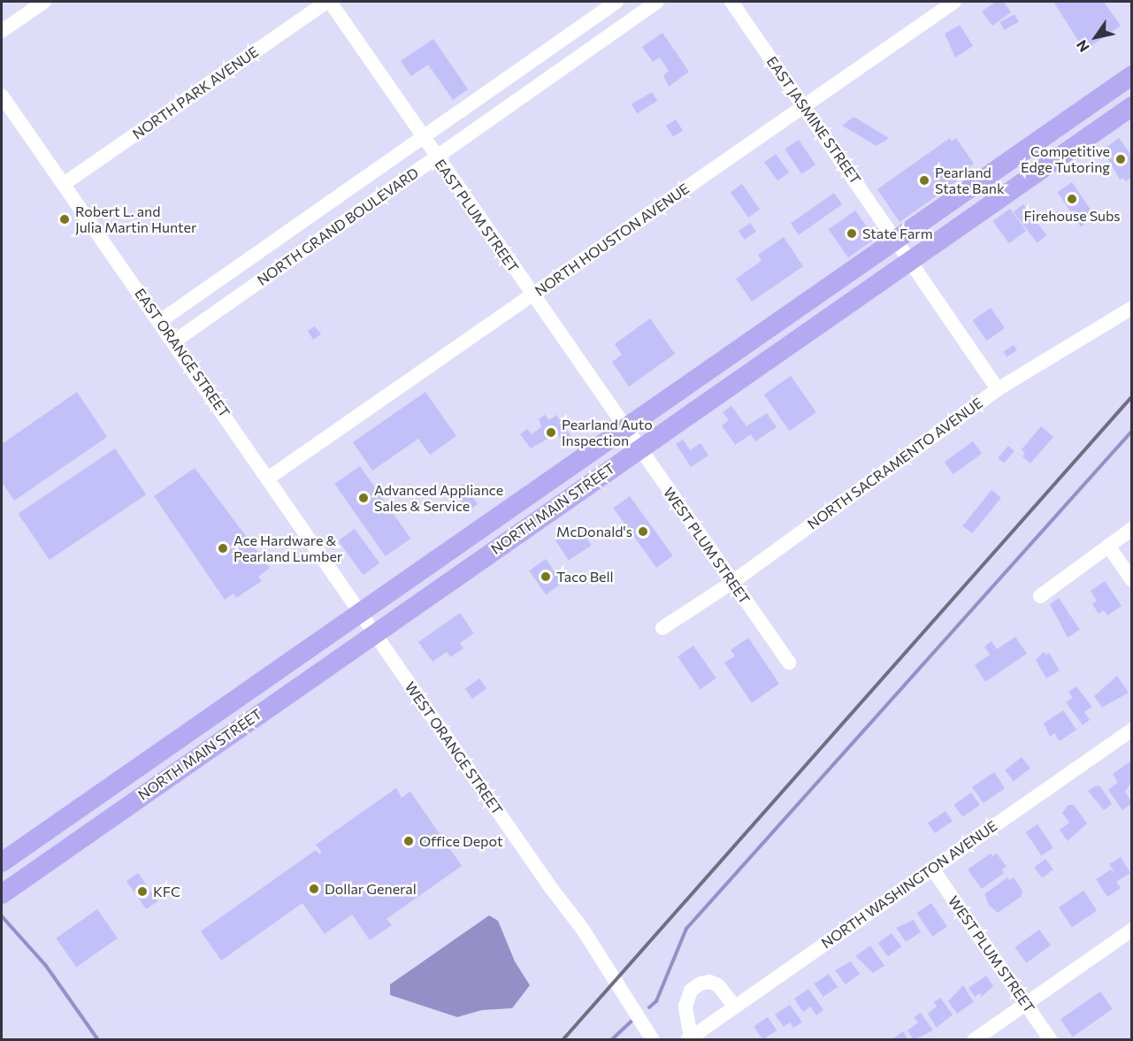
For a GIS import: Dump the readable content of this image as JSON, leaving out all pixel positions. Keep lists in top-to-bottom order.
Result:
{
  "streets": {
    "main road": ["NORTH MAIN STREET"],
    "street": [
      "NORTH PARK AVENUE",
      "EAST JASMINE STREET",
      "EAST PLUM STREET",
      "NORTH GRAND BOULEVARD",
      "NORTH HOUSTON AVENUE",
      "EAST ORANGE STREET",
      "NORTH SACRAMENTO AVENUE",
      "WEST PLUM STREET",
      "WEST ORANGE STREET",
      "NORTH WASHINGTON AVENUE"
    ]
  },
  "crossings": [
    ["NORTH PARK AVENUE", "EAST PLUM STREET"],
    ["NORTH PARK AVENUE", "EAST ORANGE STREET"],
    ["EAST JASMINE STREET", "NORTH HOUSTON AVENUE"],
    ["EAST JASMINE STREET", "NORTH SACRAMENTO AVENUE"],
    ["EAST JASMINE STREET", "NORTH MAIN STREET"],
    ["EAST PLUM STREET", "NORTH GRAND BOULEVARD"],
    ["EAST PLUM STREET", "NORTH HOUSTON AVENUE"],
    ["EAST PLUM STREET", "NORTH MAIN STREET"],
    ["EAST PLUM STREET", "WEST PLUM STREET"],
    ["NORTH GRAND BOULEVARD", "EAST ORANGE STREET"],
    ["NORTH HOUSTON AVENUE", "EAST ORANGE STREET"],
    ["EAST ORANGE STREET", "NORTH MAIN STREET"],
    ["EAST ORANGE STREET", "WEST ORANGE STREET"],
    ["NORTH SACRAMENTO AVENUE", "WEST PLUM STREET"],
    ["NORTH MAIN STREET", "WEST PLUM STREET"],
    ["NORTH MAIN STREET", "WEST ORANGE STREET"],
    ["WEST PLUM STREET", "NORTH WASHINGTON AVENUE"]
  ],
  "places": [
    "Competitive Edge Tutoring",
    "Pearland State Bank",
    "Firehouse Subs",
    "Robert L. and Julia Martin Hunter",
    "State Farm",
    "Pearland Auto Inspection",
    "Advanced Appliance Sales & Service",
    "McDonald's",
    "Ace Hardware & Pearland Lumber",
    "Taco Bell",
    "Office Depot",
    "Dollar General",
    "KFC"
  ],
  "north": "bottom left"
}
